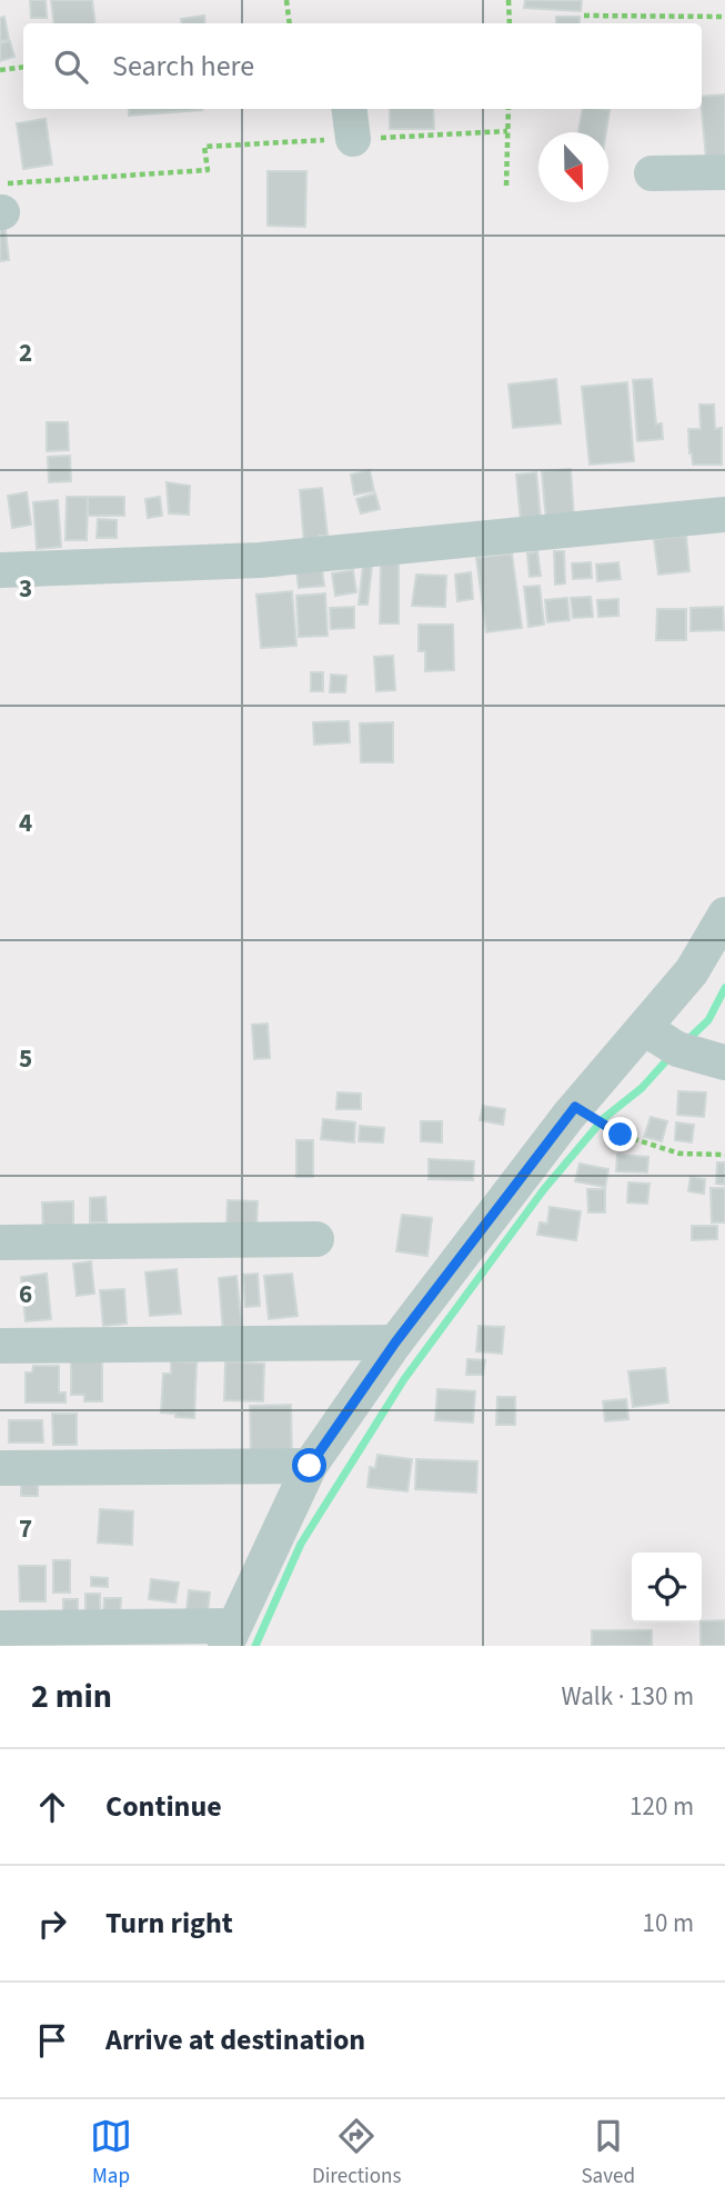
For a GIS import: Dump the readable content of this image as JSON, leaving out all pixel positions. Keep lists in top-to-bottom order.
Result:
{
  "north": "bottom",
  "page": {
    "search": "Search here",
    "heading": ["2 min", "Walk · 130 m"],
    "list": [
      ["Continue", "120 m"],
      ["Turn right", "10 m"],
      "Arrive at destination"
    ],
    "nav": ["Map", "Directions", "Saved"]
  },
  "grid": {
    "rows": [
      "2",
      "3",
      "4",
      "5",
      "6",
      "7"
    ]
  }
}
